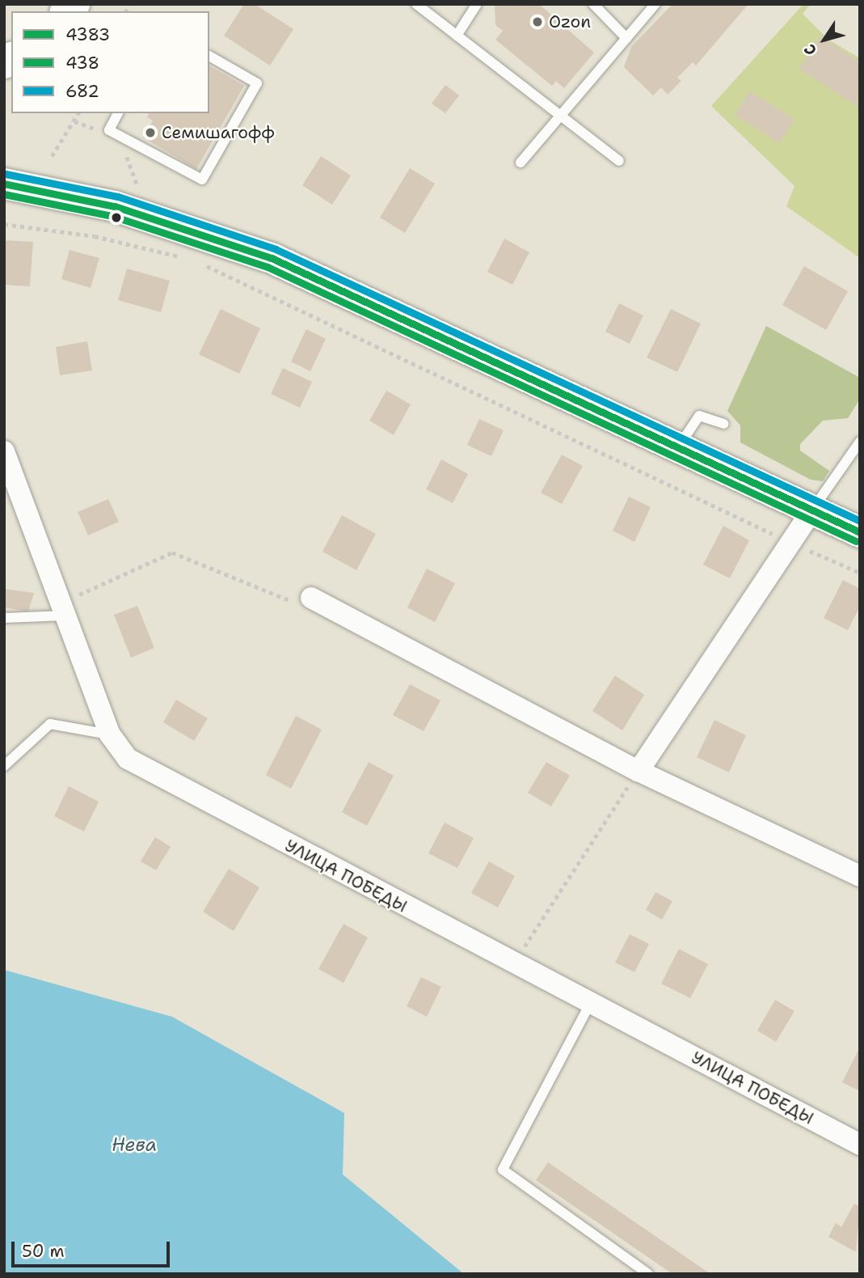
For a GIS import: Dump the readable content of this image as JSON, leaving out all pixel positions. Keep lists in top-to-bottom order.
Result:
{
  "streets": {
    "street": ["УЛИЦА ПОБЕДЫ"]
  },
  "water": ["Нева"],
  "places": ["Ozon", "Семишагофф"],
  "lines": ["transit line 682", "transit line 438З", "transit line 438"],
  "legend": ["438З", "438", "682"],
  "scale_bar": "50 m",
  "north": "bottom left"
}
